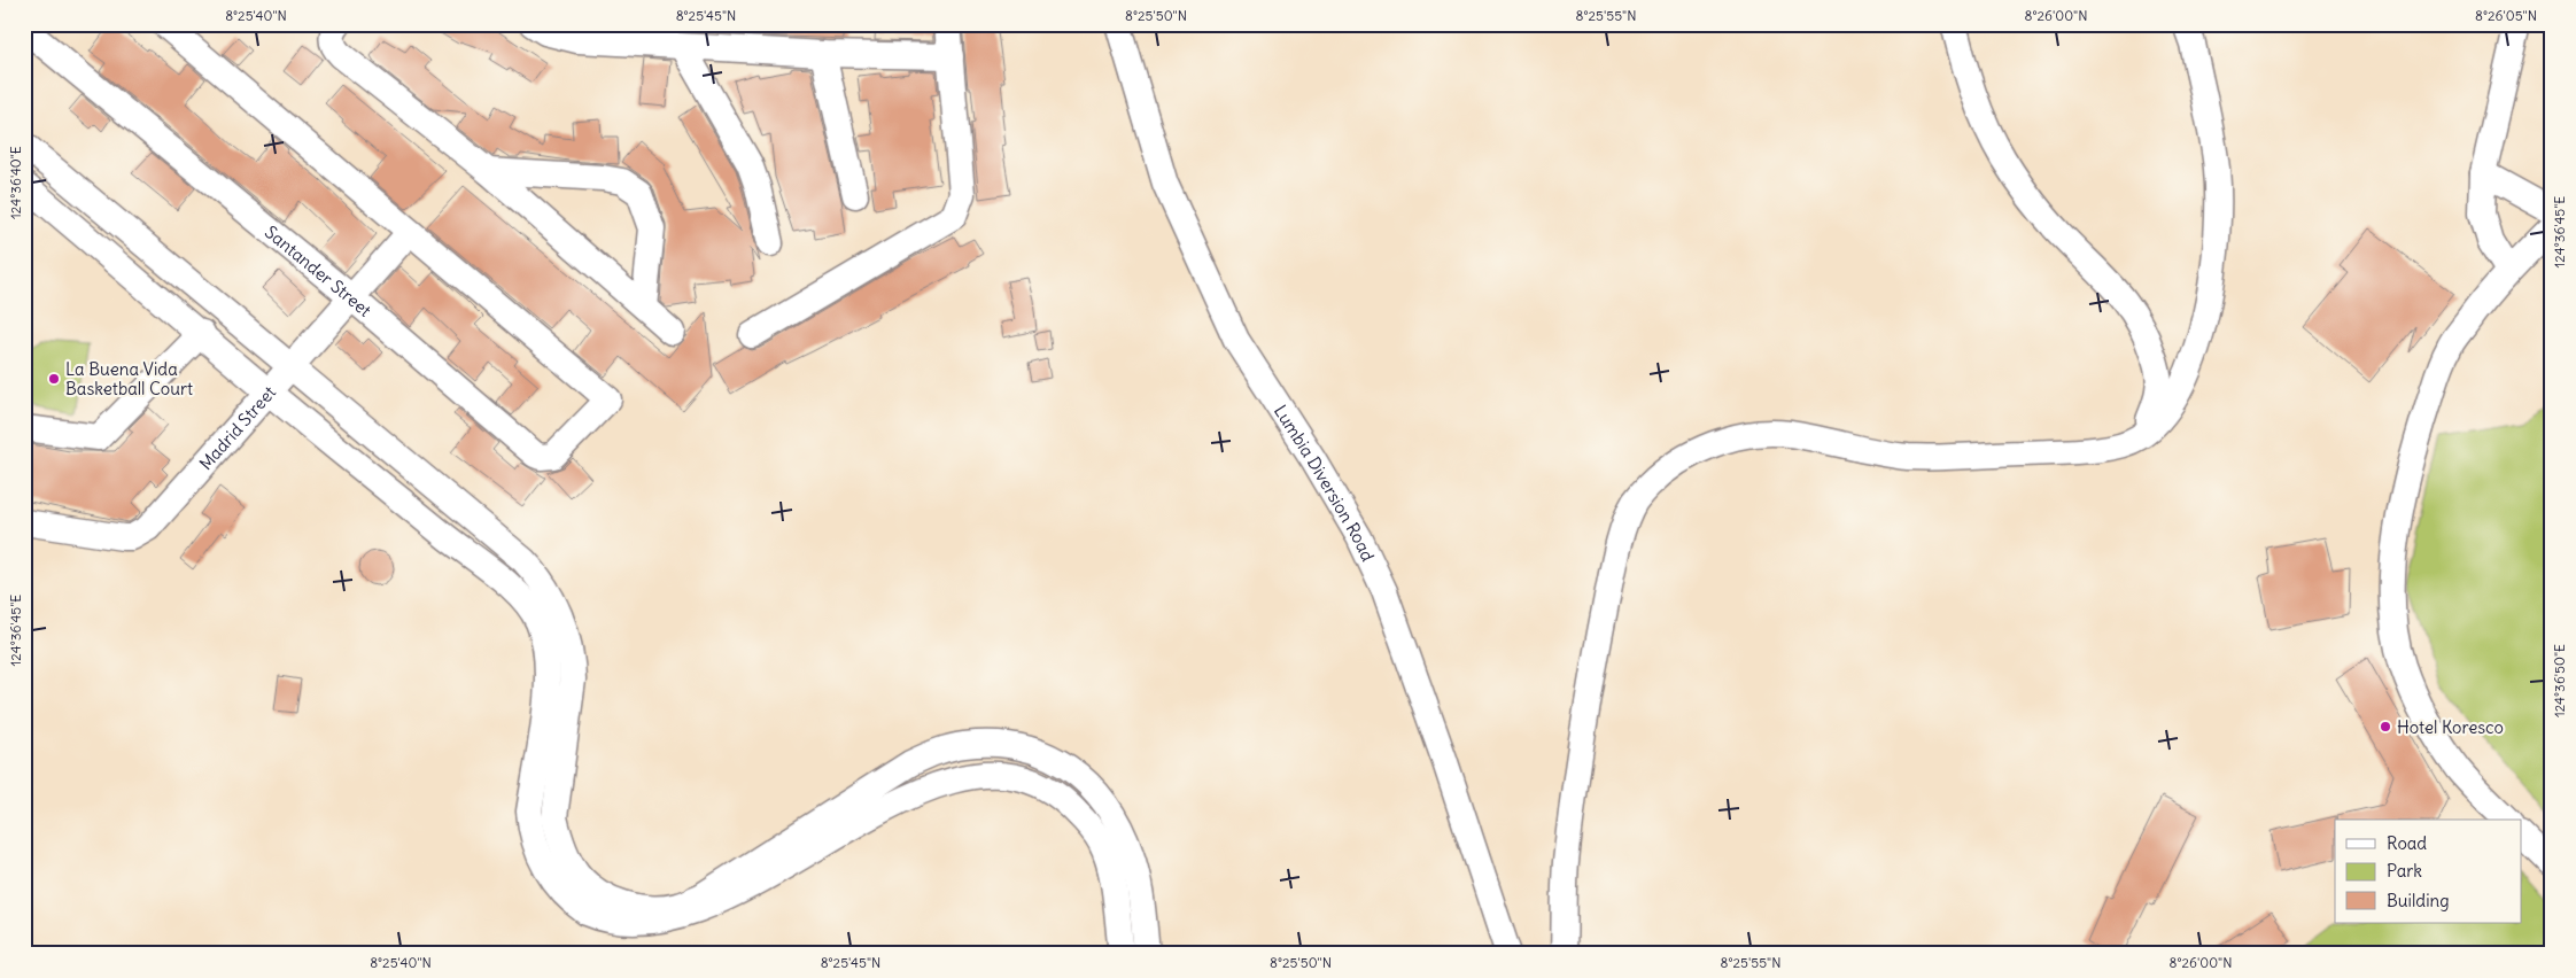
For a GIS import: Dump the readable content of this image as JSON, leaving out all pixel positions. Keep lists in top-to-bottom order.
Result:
{
  "streets": {
    "street": ["Santander Street", "Madrid Street", "Lumbia Diversion Road"]
  },
  "crossings": [
    ["Santander Street", "Madrid Street"]
  ],
  "places": ["La Buena Vida Basketball Court", "Hotel Koresco"],
  "legend": ["Road", "Park", "Building"],
  "coordinates": [
    "8°25'40\"N",
    "8°25'45\"N",
    "8°25'50\"N",
    "8°25'55\"N",
    "8°26'00\"N",
    "8°26'05\"N",
    "124°36'40\"E",
    "124°36'45\"E",
    "124°36'50\"E"
  ]
}
